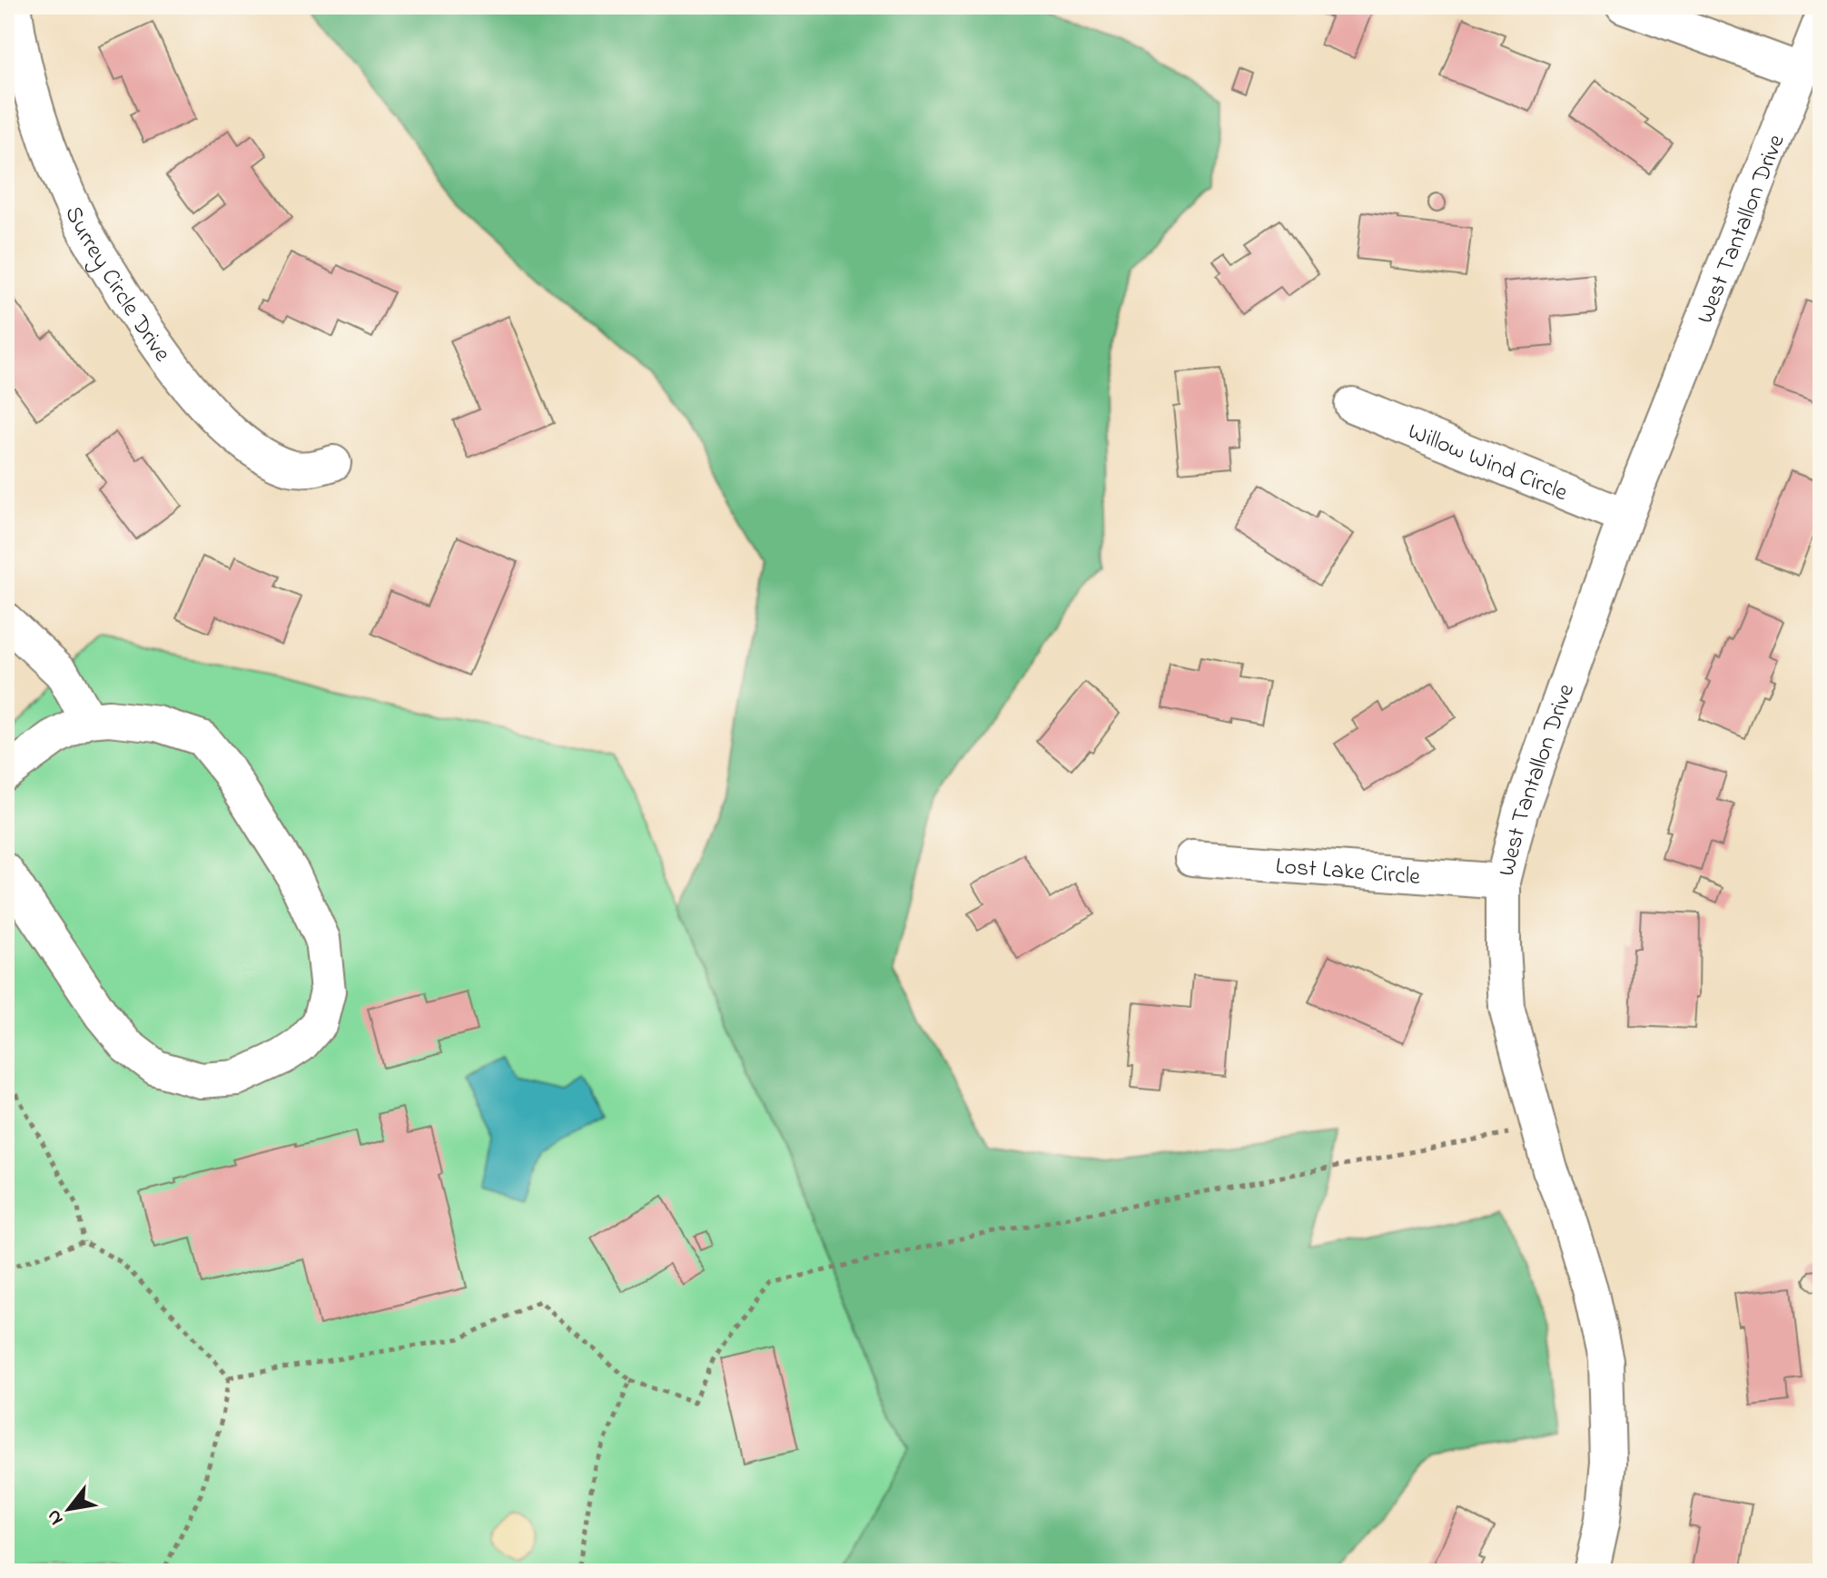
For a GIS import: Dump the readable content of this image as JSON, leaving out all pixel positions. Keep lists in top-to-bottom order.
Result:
{
  "streets": {
    "street": [
      "West Tantallon Drive",
      "Surrey Circle Drive",
      "Willow Wind Circle",
      "Lost Lake Circle"
    ]
  },
  "crossings": [
    ["West Tantallon Drive", "Willow Wind Circle"],
    ["West Tantallon Drive", "Lost Lake Circle"]
  ],
  "north": "bottom left"
}
